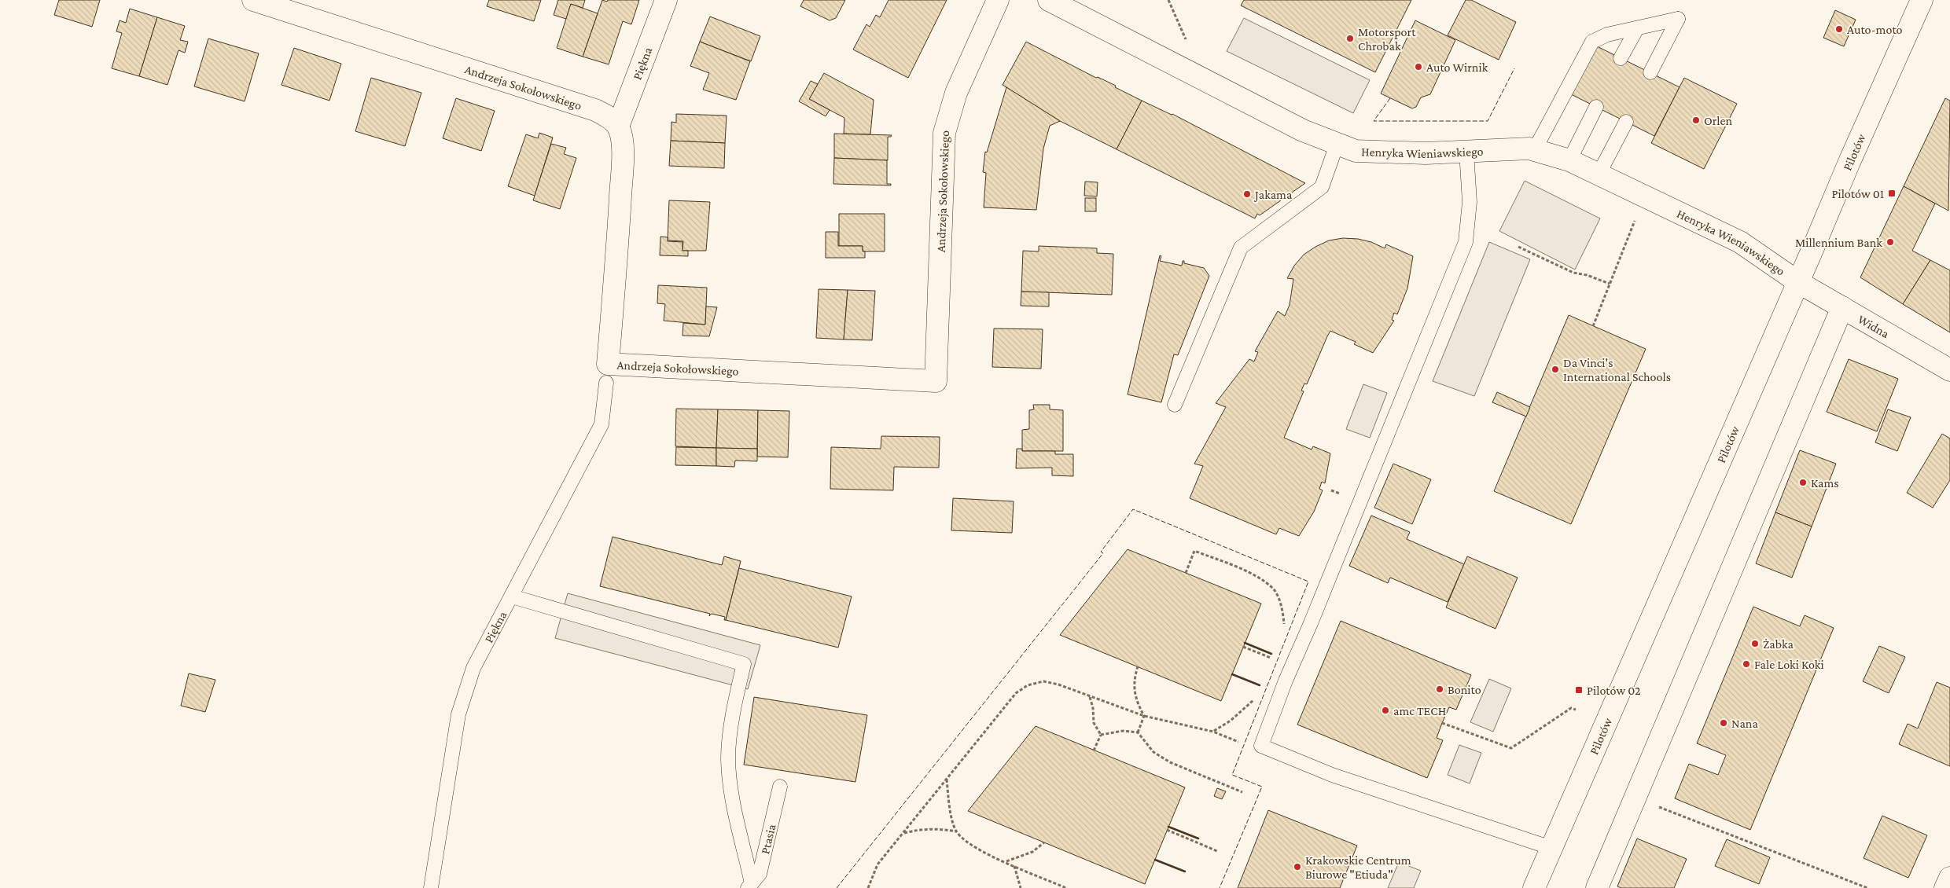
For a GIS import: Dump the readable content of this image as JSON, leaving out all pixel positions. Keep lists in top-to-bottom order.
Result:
{
  "streets": {
    "street": [
      "Piękna",
      "Andrzeja Sokołowskiego",
      "Henryka Wieniawskiego",
      "Pilotów",
      "Widna"
    ],
    "lane": ["Ptasia"]
  },
  "crossings": [
    ["Piękna", "Andrzeja Sokołowskiego"],
    ["Henryka Wieniawskiego", "Pilotów"],
    ["Henryka Wieniawskiego", "Widna"],
    ["Pilotów", "Widna"]
  ],
  "places": {
    "other": [
      "Auto-moto",
      "Motorsport Chrobak",
      "Auto Wirnik",
      "Orlen",
      "Jakama",
      "Millennium Bank",
      "Da Vinci's International Schools",
      "Kams",
      "Żabka",
      "Fale Loki Koki",
      "Bonito",
      "amc TECH",
      "Nana",
      "Krakowskie Centrum Biurowe \"Etiuda\""
    ],
    "transit": ["Pilotów 01", "Pilotów 02"]
  }
}
